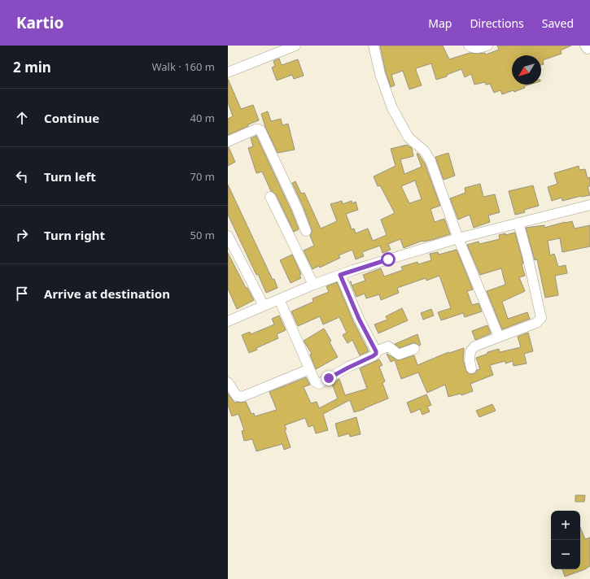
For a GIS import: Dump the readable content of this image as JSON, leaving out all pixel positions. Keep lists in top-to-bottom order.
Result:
{
  "north": "bottom left",
  "page": {
    "header": "Kartio",
    "nav": ["Map", "Directions", "Saved"],
    "heading": ["2 min", "Walk · 160 m"],
    "list": [
      ["Continue", "40 m"],
      ["Turn left", "70 m"],
      ["Turn right", "50 m"],
      "Arrive at destination"
    ],
    "map_buttons": ["+", "−"]
  }
}
